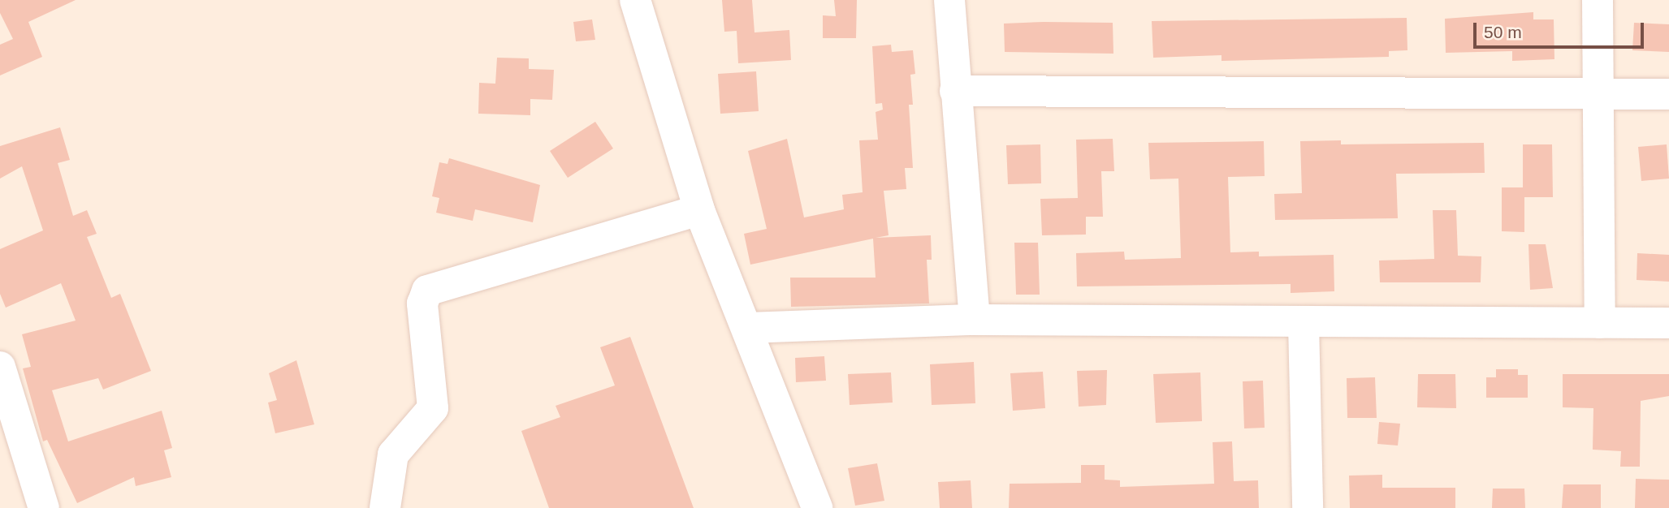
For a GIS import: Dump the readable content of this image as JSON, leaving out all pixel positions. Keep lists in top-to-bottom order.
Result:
{
  "scale_bar": "50 m"
}
